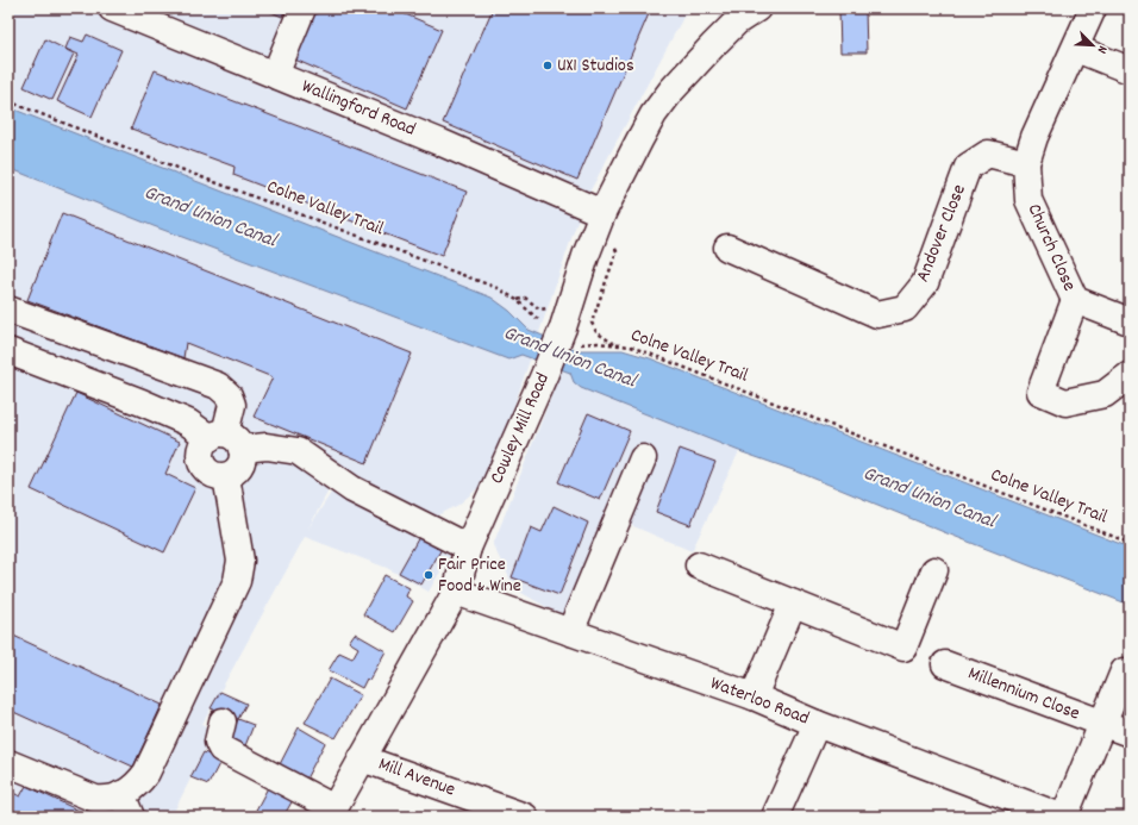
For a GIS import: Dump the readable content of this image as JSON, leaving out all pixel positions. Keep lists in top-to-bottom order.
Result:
{
  "streets": {
    "street": [
      "Wallingford Road",
      "Andover Close",
      "Church Close",
      "Cowley Mill Road",
      "Millennium Close",
      "Waterloo Road",
      "Mill Avenue"
    ],
    "path": ["Colne Valley Trail"]
  },
  "crossings": [
    ["Wallingford Road", "Cowley Mill Road"],
    ["Colne Valley Trail", "Cowley Mill Road"],
    ["Andover Close", "Church Close"],
    ["Cowley Mill Road", "Waterloo Road"],
    ["Cowley Mill Road", "Mill Avenue"]
  ],
  "water": ["Grand Union Canal"],
  "places": ["UX1 Studios", "Fair Price Food & Wine"],
  "north": "bottom right"
}
